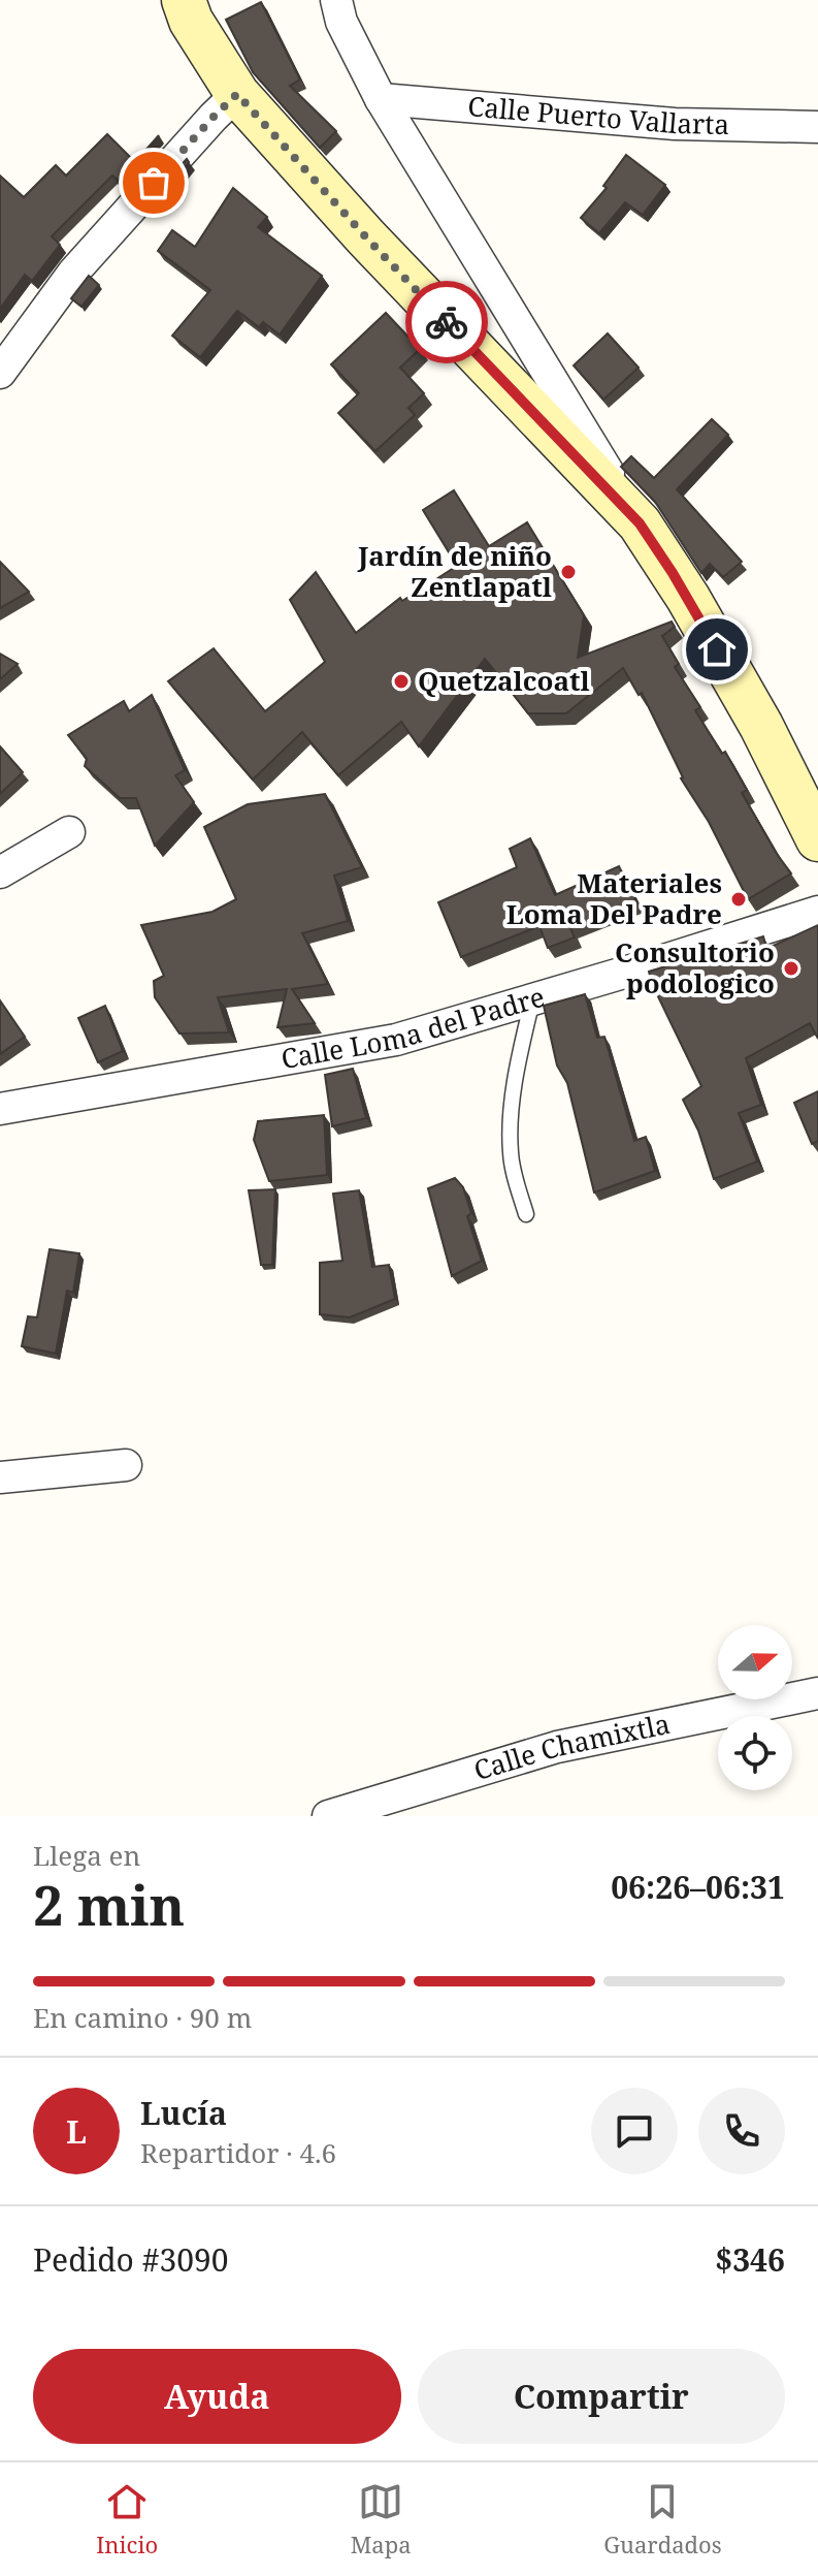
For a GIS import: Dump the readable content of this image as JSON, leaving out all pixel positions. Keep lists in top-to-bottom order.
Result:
{
  "streets": {
    "street": ["Calle Puerto Vallarta", "Calle Loma del Padre", "Calle Chamixtla"]
  },
  "places": [
    "Jardín de niño Zentlapatl",
    "Quetzalcoatl",
    "Materiales Loma Del Padre",
    "Consultorio podologico"
  ],
  "north": "right",
  "page": {
    "heading": ["2 min", "Llega en", "06:26–06:31"],
    "panel": [
      "Lucía",
      "Repartidor · 4.6",
      "Pedido #3090",
      "$346"
    ],
    "bar": "En camino · 90 m",
    "round": "L",
    "buttons": ["Ayuda", "Compartir"],
    "tabs": ["Inicio", "Mapa", "Guardados"]
  }
}
